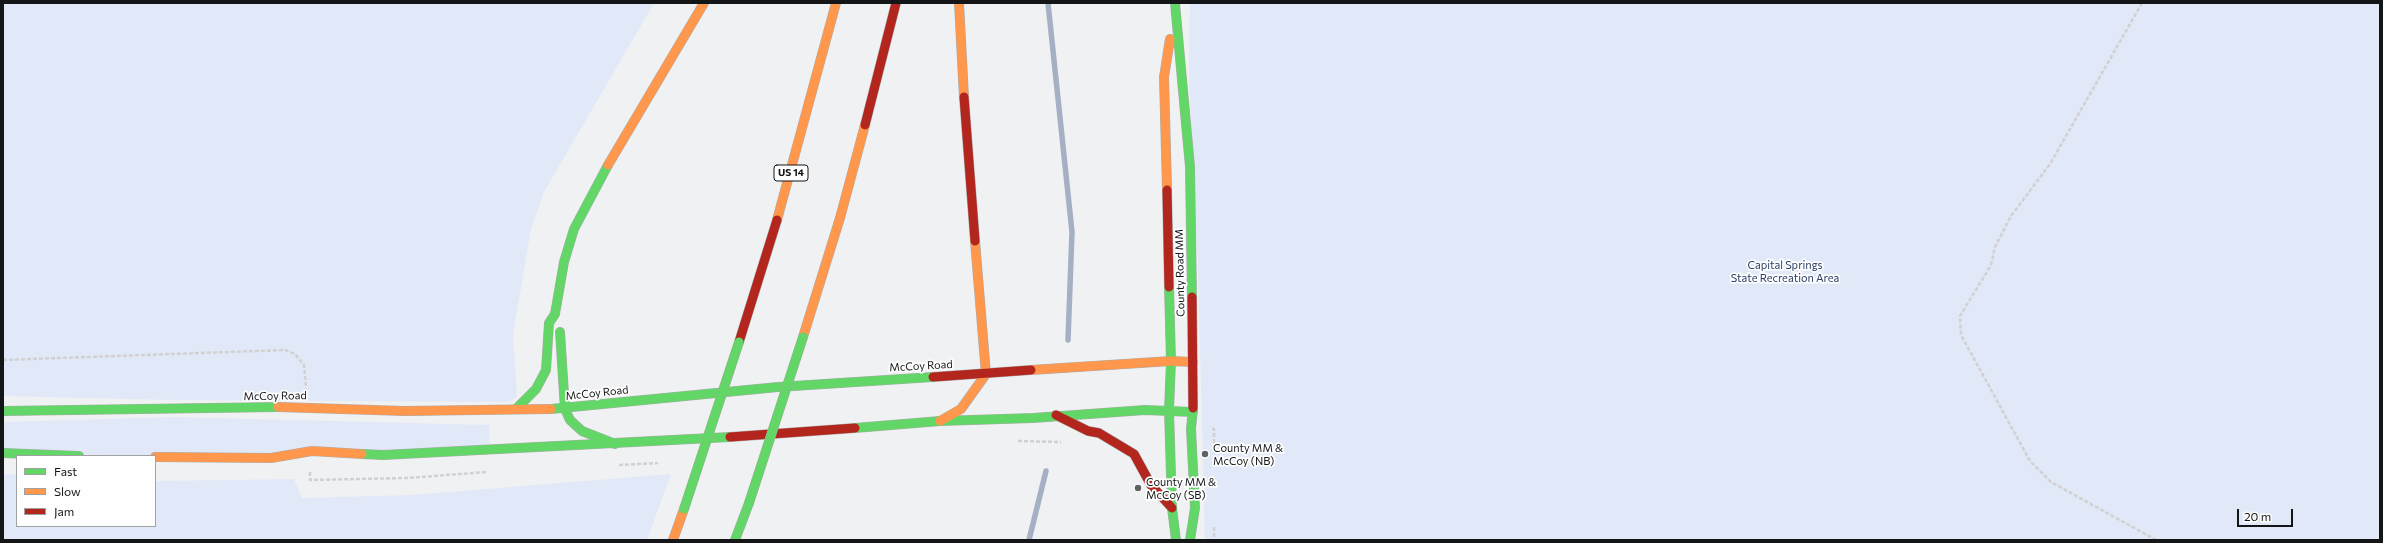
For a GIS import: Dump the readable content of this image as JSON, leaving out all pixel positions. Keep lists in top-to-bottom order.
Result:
{
  "streets": {
    "main road": ["US 14", "County Road MM", "McCoy Road"]
  },
  "crossings": [
    ["County Road MM", "McCoy Road"]
  ],
  "parks": ["Capital Springs State Recreation Area"],
  "places": ["County MM & McCoy (NB)", "County MM & McCoy (SB)"],
  "legend": ["Fast", "Slow", "Jam"],
  "scale_bar": "20 m"
}
